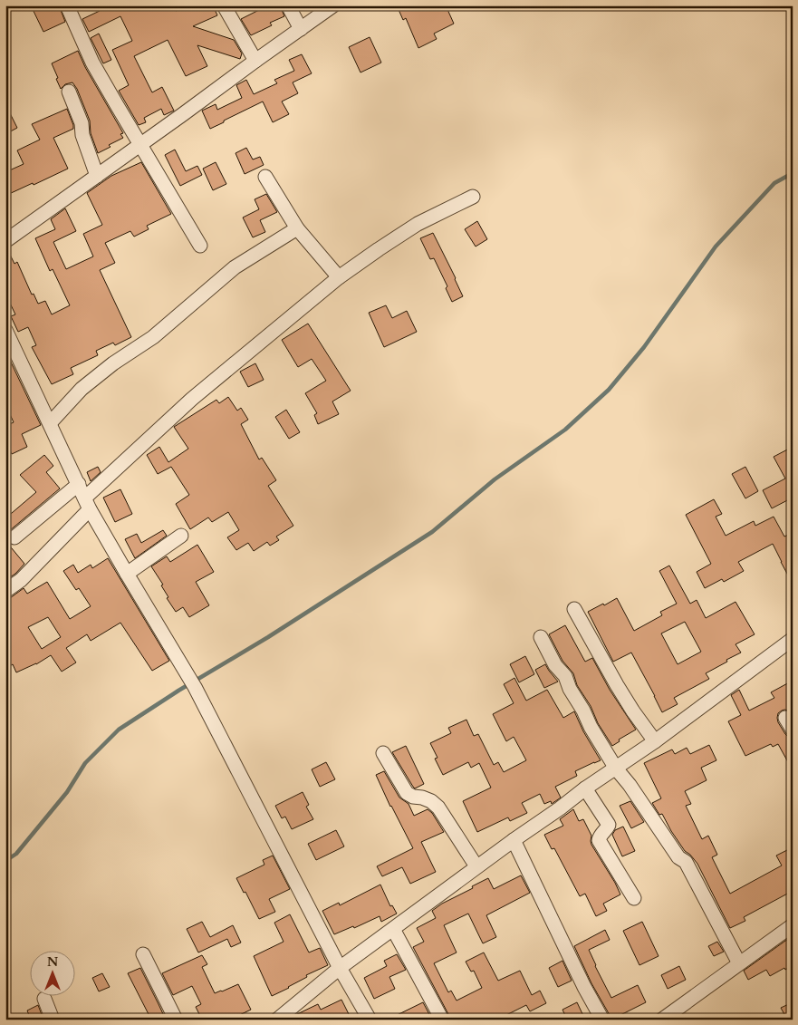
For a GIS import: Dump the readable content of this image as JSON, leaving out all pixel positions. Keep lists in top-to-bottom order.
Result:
{
  "north": "top"
}
